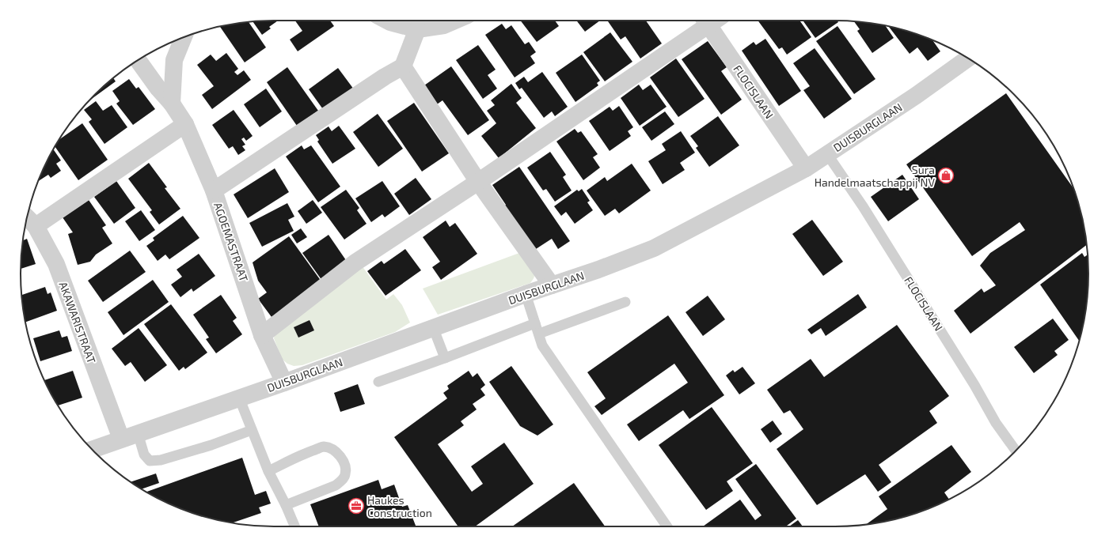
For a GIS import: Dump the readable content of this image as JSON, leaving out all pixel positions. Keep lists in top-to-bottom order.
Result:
{
  "streets": {
    "street": [
      "FLOCISLAAN",
      "DUISBURGLAAN",
      "AGOEMASTRAAT",
      "AKAWARISTRAAT"
    ]
  },
  "crossings": [
    ["FLOCISLAAN", "DUISBURGLAAN"],
    ["DUISBURGLAAN", "AGOEMASTRAAT"],
    ["DUISBURGLAAN", "AKAWARISTRAAT"]
  ],
  "places": {
    "shop": ["Sura Handelmaatschappij NV"],
    "office": ["Haukes Construction"]
  }
}
